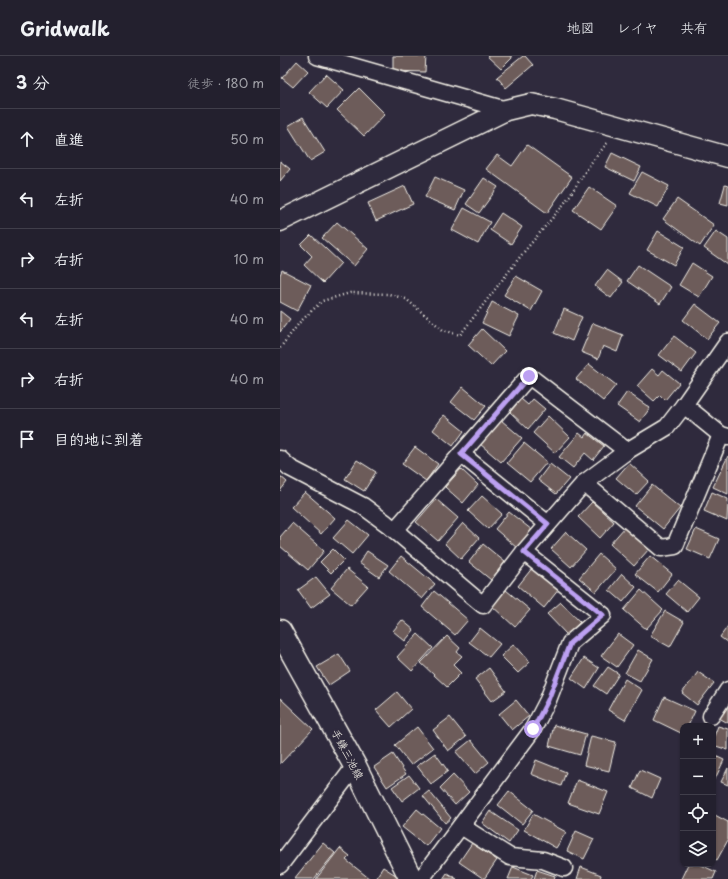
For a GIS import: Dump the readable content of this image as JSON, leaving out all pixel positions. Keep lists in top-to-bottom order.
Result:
{
  "streets": {
    "main road": ["手鎌三池線"]
  },
  "page": {
    "header": "Gridwalk",
    "nav": ["地図", "レイヤ", "共有"],
    "heading": ["3 分", "徒歩 · 180 m"],
    "list": [
      ["直進", "50 m"],
      ["左折", "40 m"],
      ["右折", "10 m"],
      ["左折", "40 m"],
      ["右折", "40 m"],
      "目的地に到着"
    ],
    "map_buttons": ["+", "−"]
  }
}
